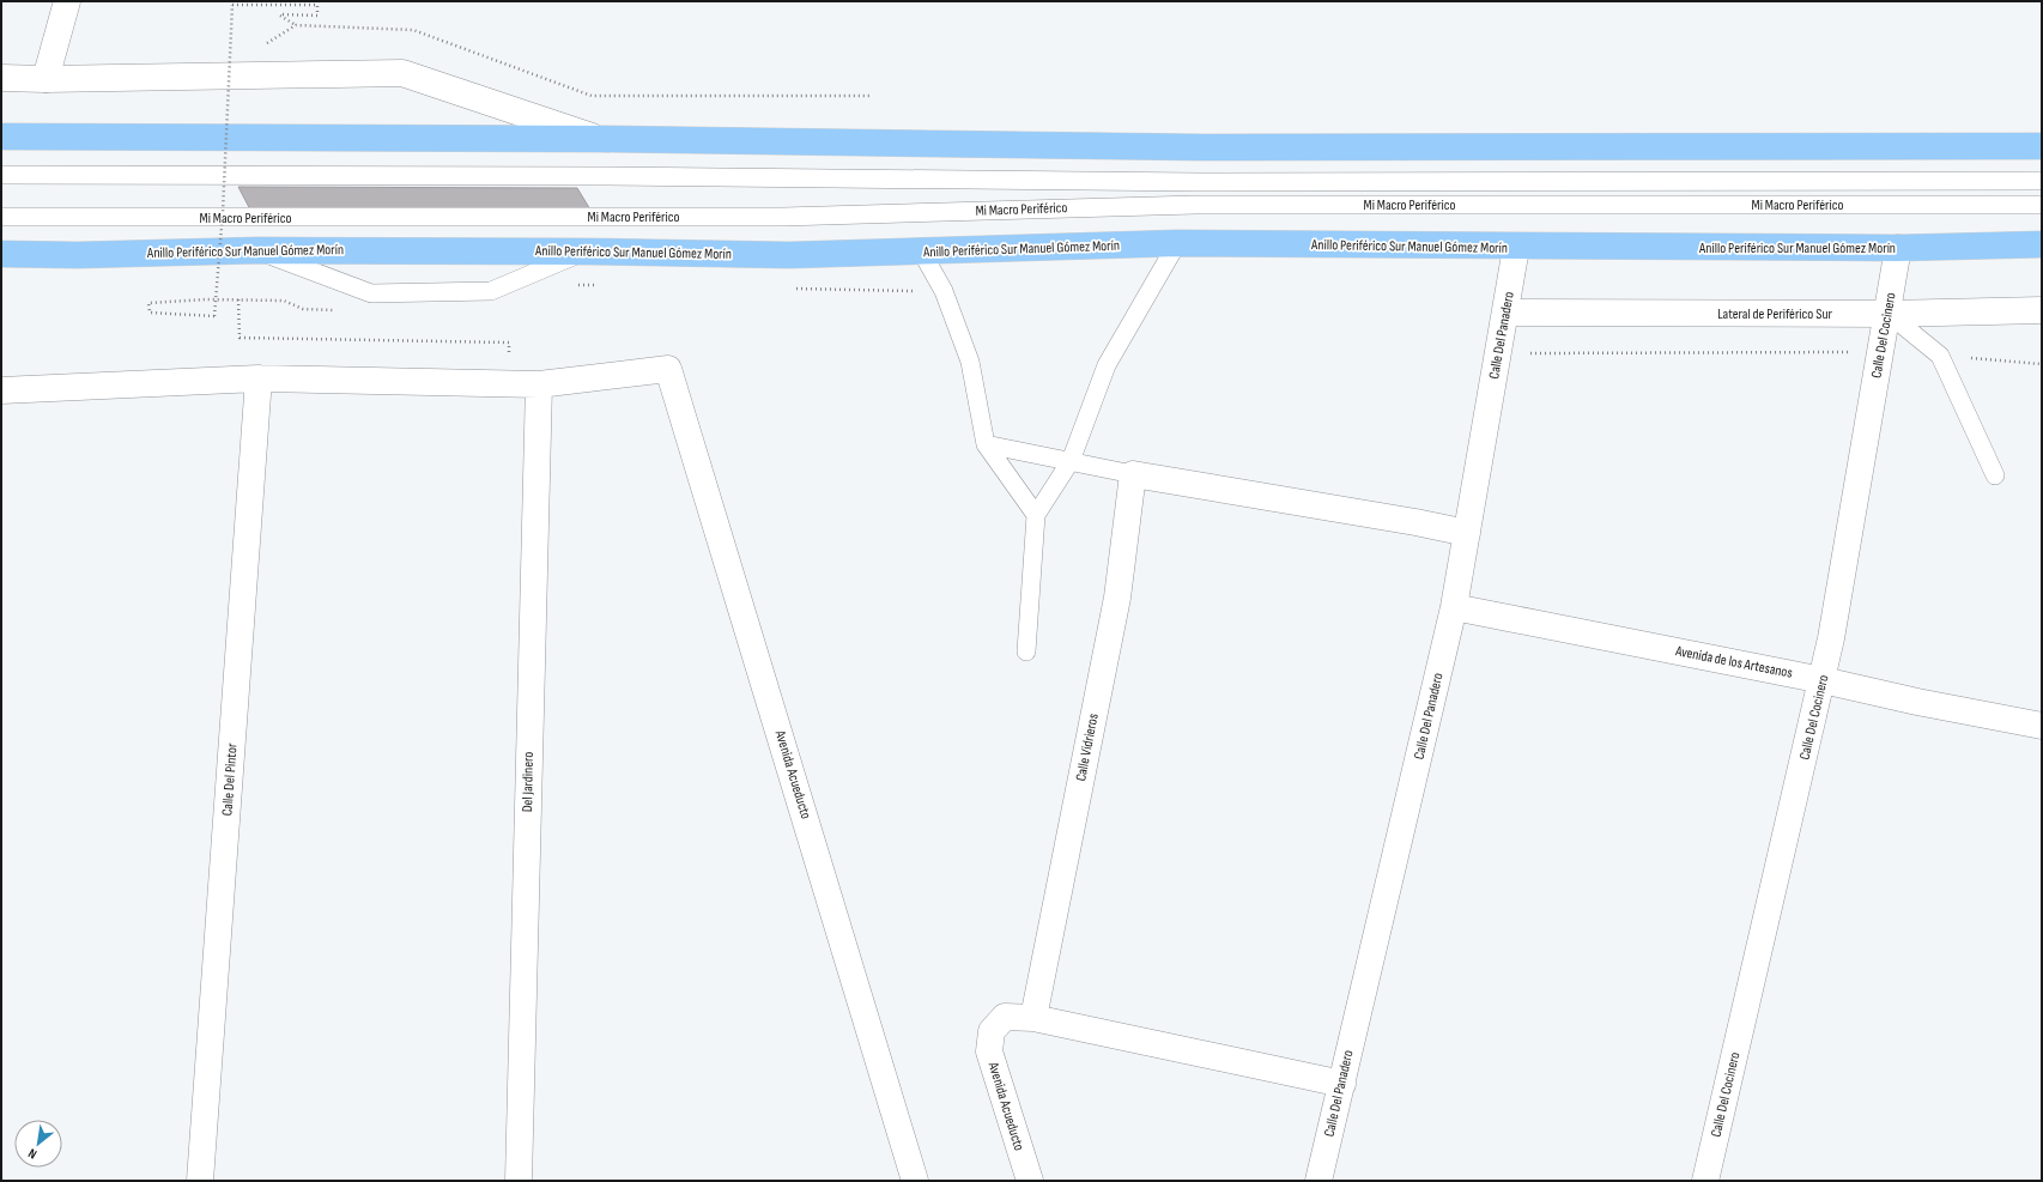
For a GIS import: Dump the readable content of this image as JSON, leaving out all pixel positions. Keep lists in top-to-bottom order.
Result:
{
  "streets": {
    "highway": ["Anillo Periférico Sur Manuel Gómez Morín"],
    "street": [
      "Lateral de Periférico Sur",
      "Calle Del Panadero",
      "Calle Del Cocinero",
      "Avenida de los Artesanos",
      "Calle Vidrieros",
      "Avenida Acueducto",
      "Calle Del Pintor",
      "Del Jardinero"
    ],
    "lane": ["Mi Macro Periférico"]
  },
  "crossings": [
    ["Anillo Periférico Sur Manuel Gómez Morín", "Calle Del Panadero"],
    ["Anillo Periférico Sur Manuel Gómez Morín", "Calle Del Cocinero"],
    ["Lateral de Periférico Sur", "Calle Del Panadero"],
    ["Lateral de Periférico Sur", "Calle Del Cocinero"],
    ["Calle Del Panadero", "Avenida de los Artesanos"],
    ["Calle Del Cocinero", "Avenida de los Artesanos"],
    ["Calle Vidrieros", "Avenida Acueducto"],
    ["Avenida Acueducto", "Del Jardinero"]
  ],
  "north": "bottom left"
}
